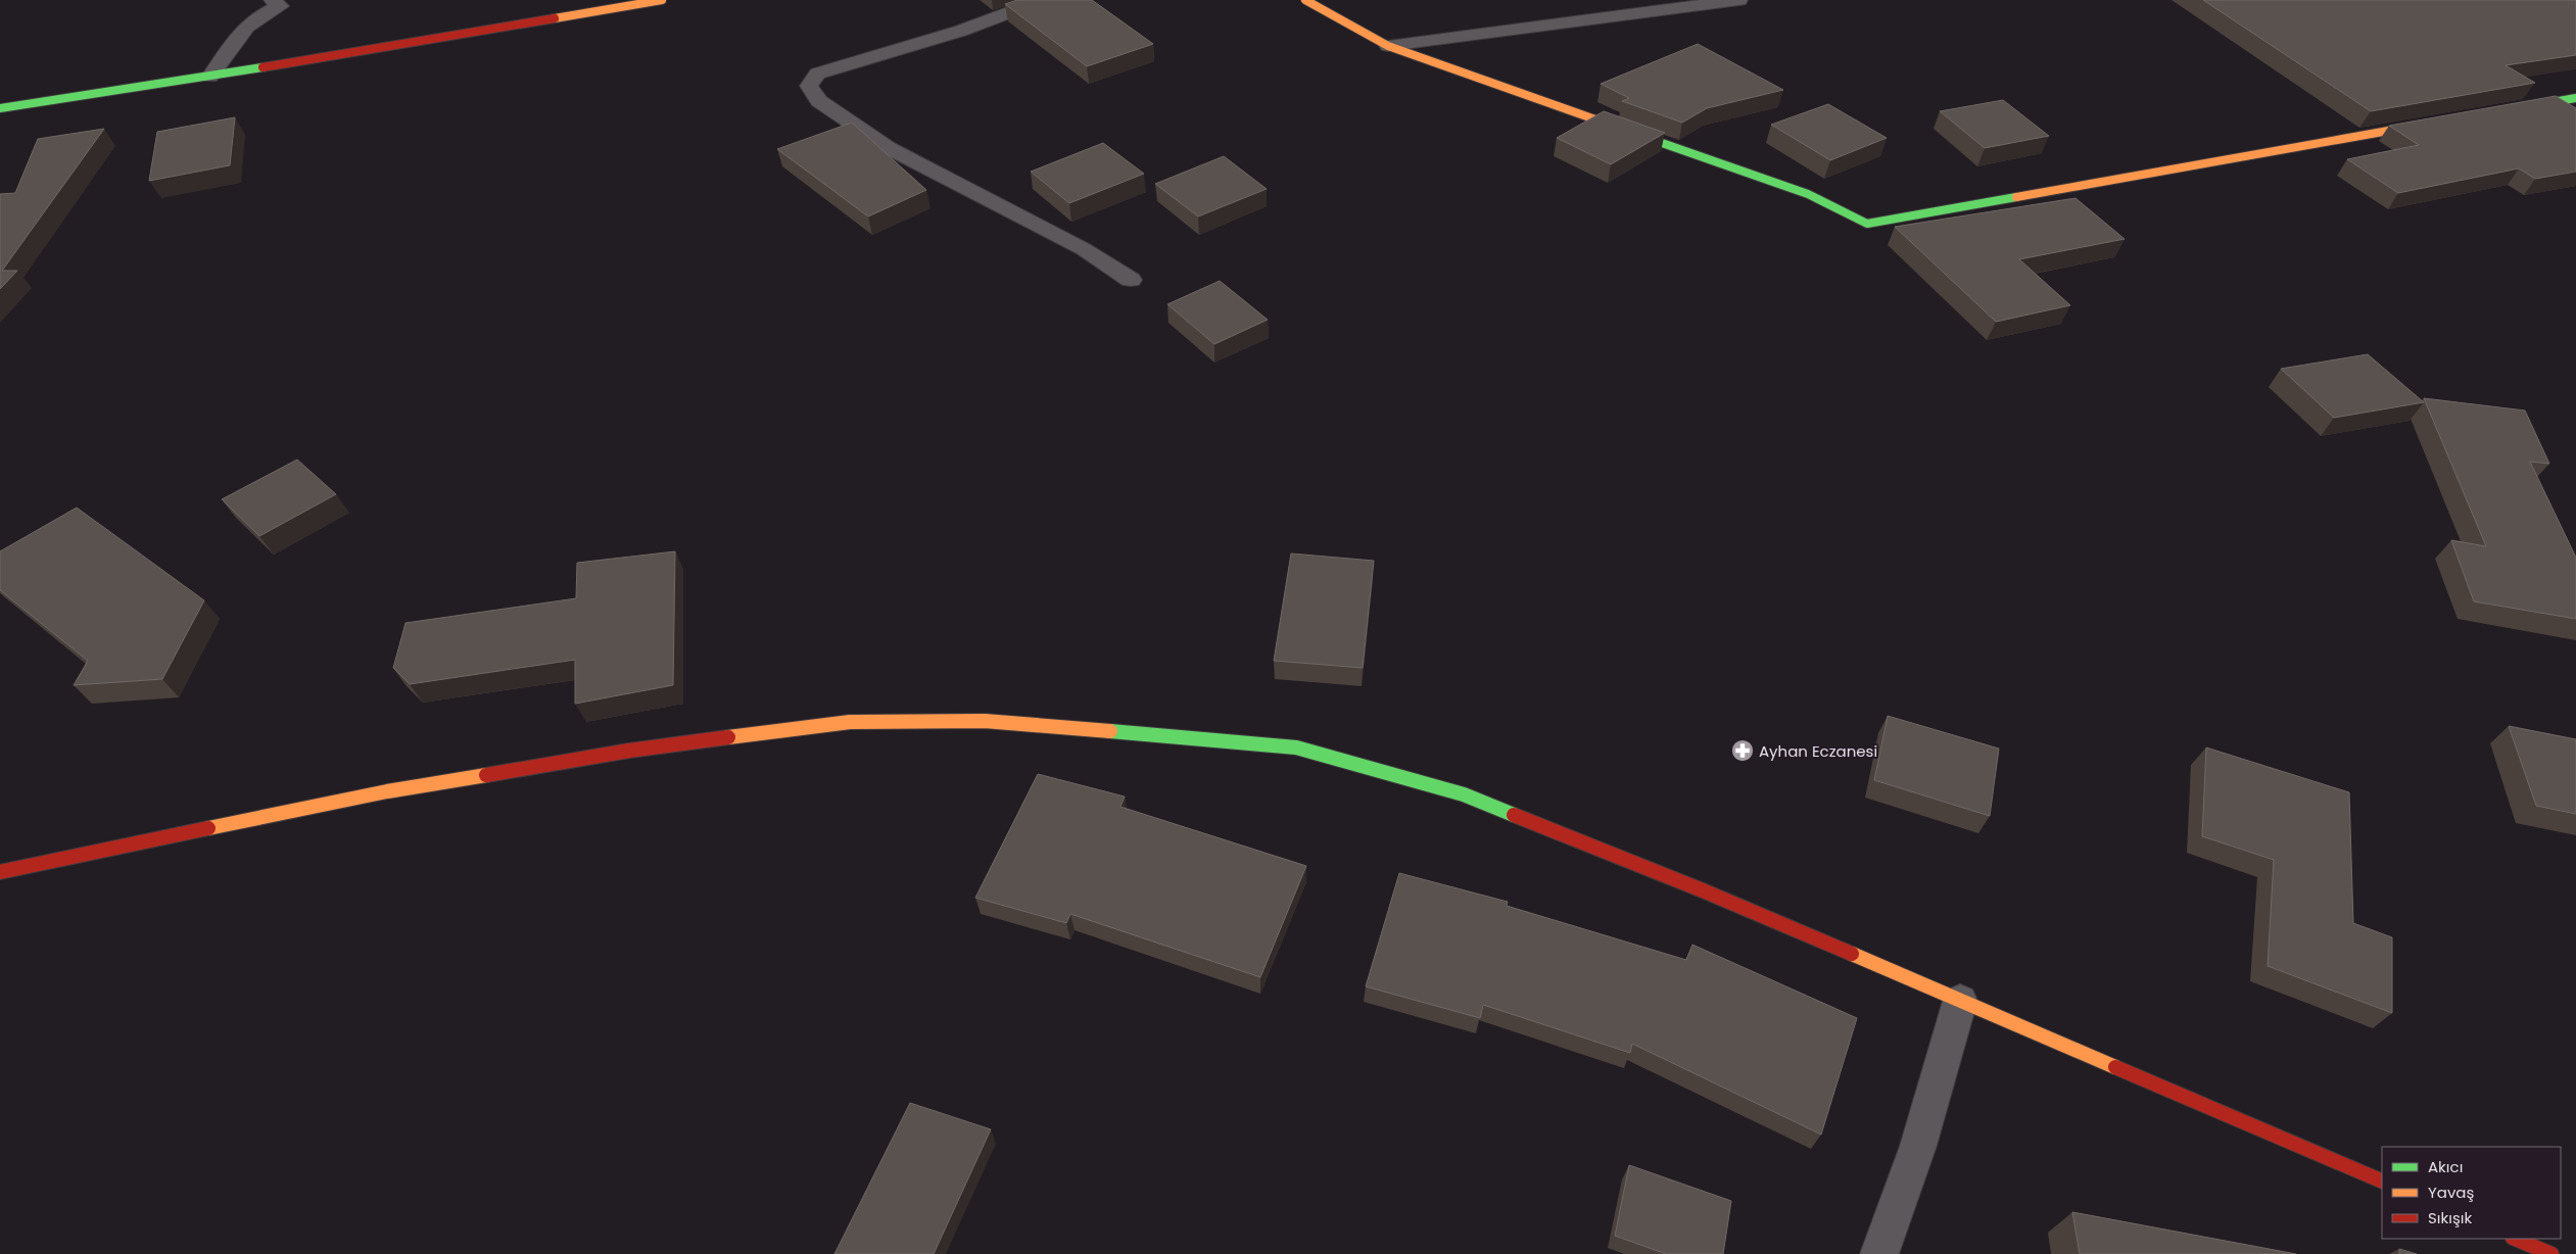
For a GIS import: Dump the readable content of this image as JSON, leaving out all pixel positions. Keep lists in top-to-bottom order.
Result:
{
  "places": {
    "pharmacy": ["Ayhan Eczanesi"]
  },
  "legend": ["Akıcı", "Yavaş", "Sıkışık"]
}
